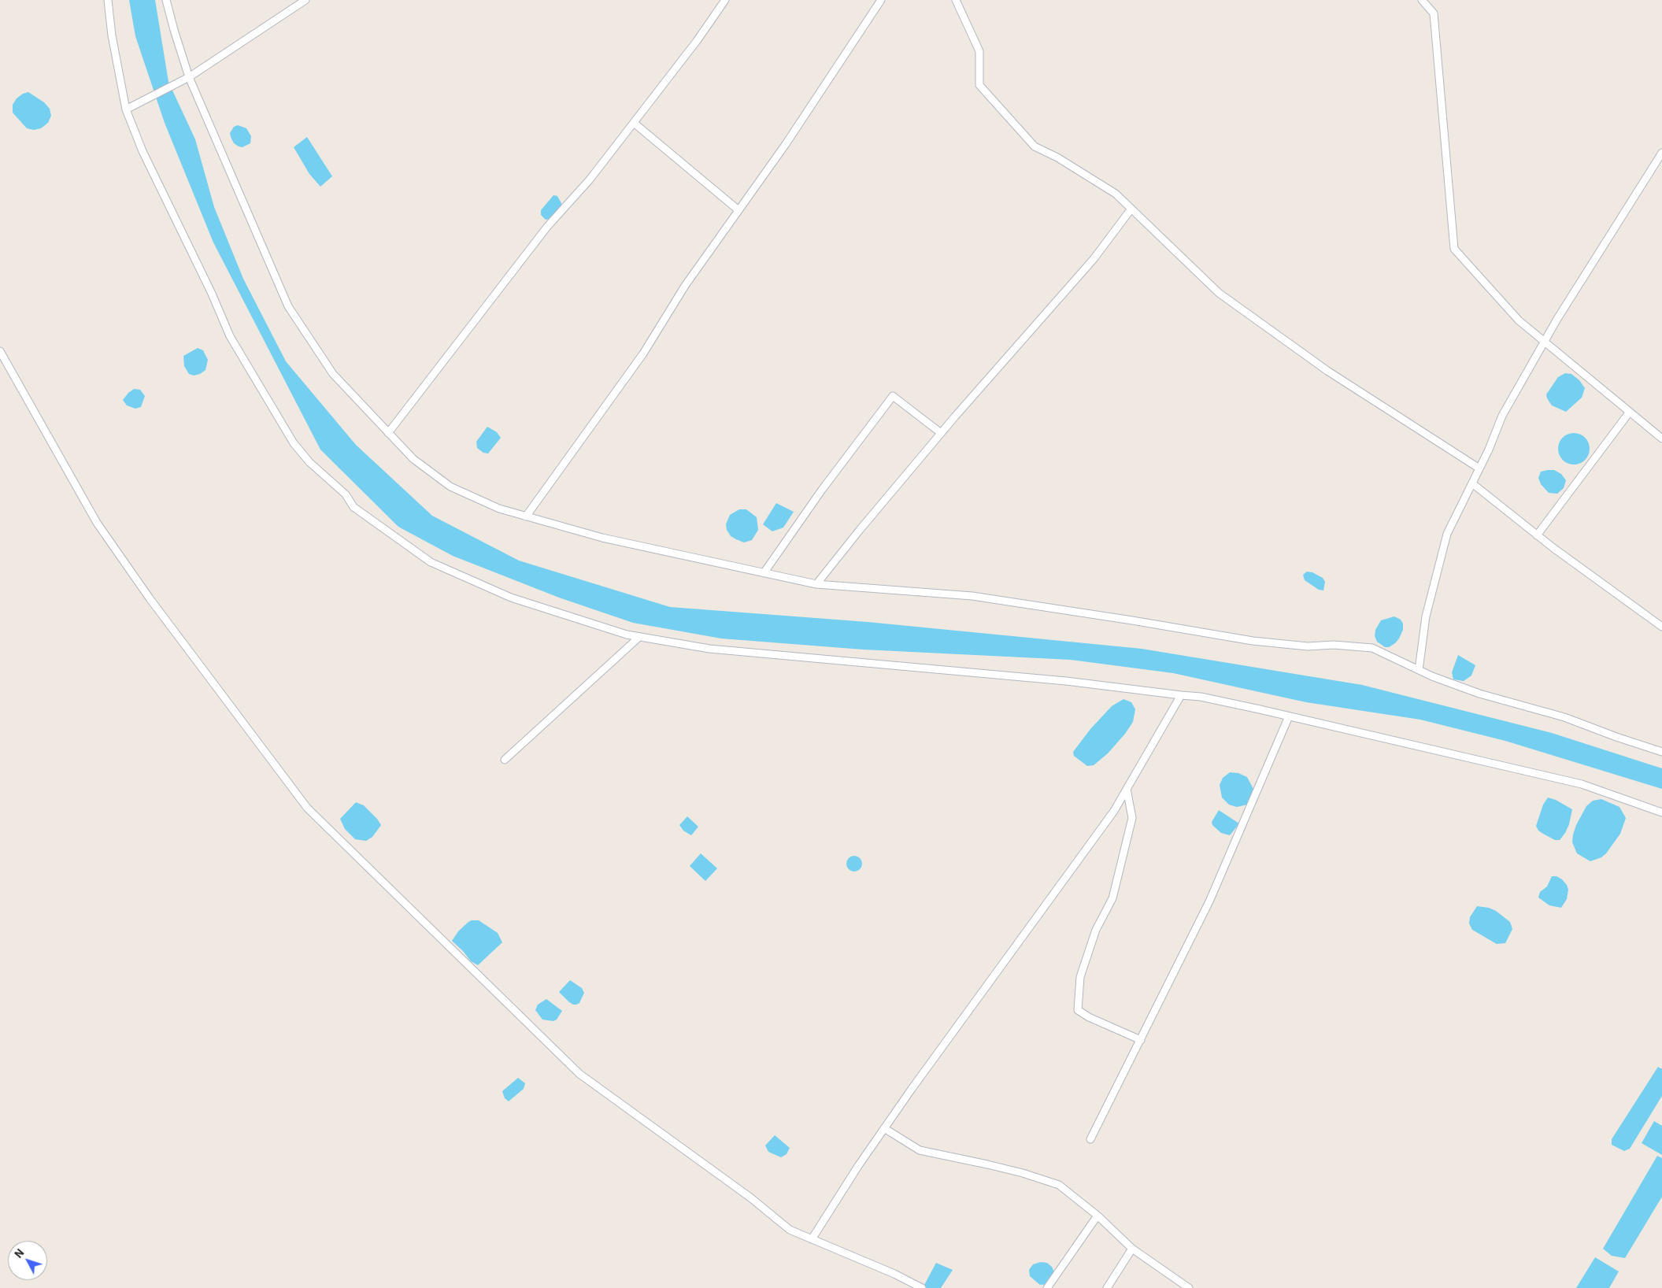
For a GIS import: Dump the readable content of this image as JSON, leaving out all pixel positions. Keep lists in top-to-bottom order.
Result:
{
  "north": "top left"
}
